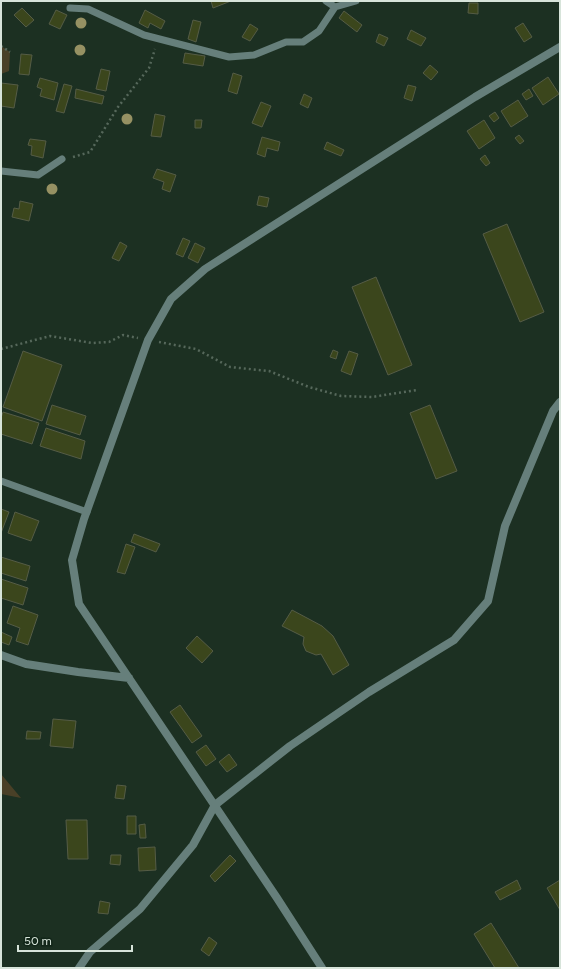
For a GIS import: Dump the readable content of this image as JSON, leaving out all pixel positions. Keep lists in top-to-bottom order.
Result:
{
  "scale_bar": "50 m"
}
